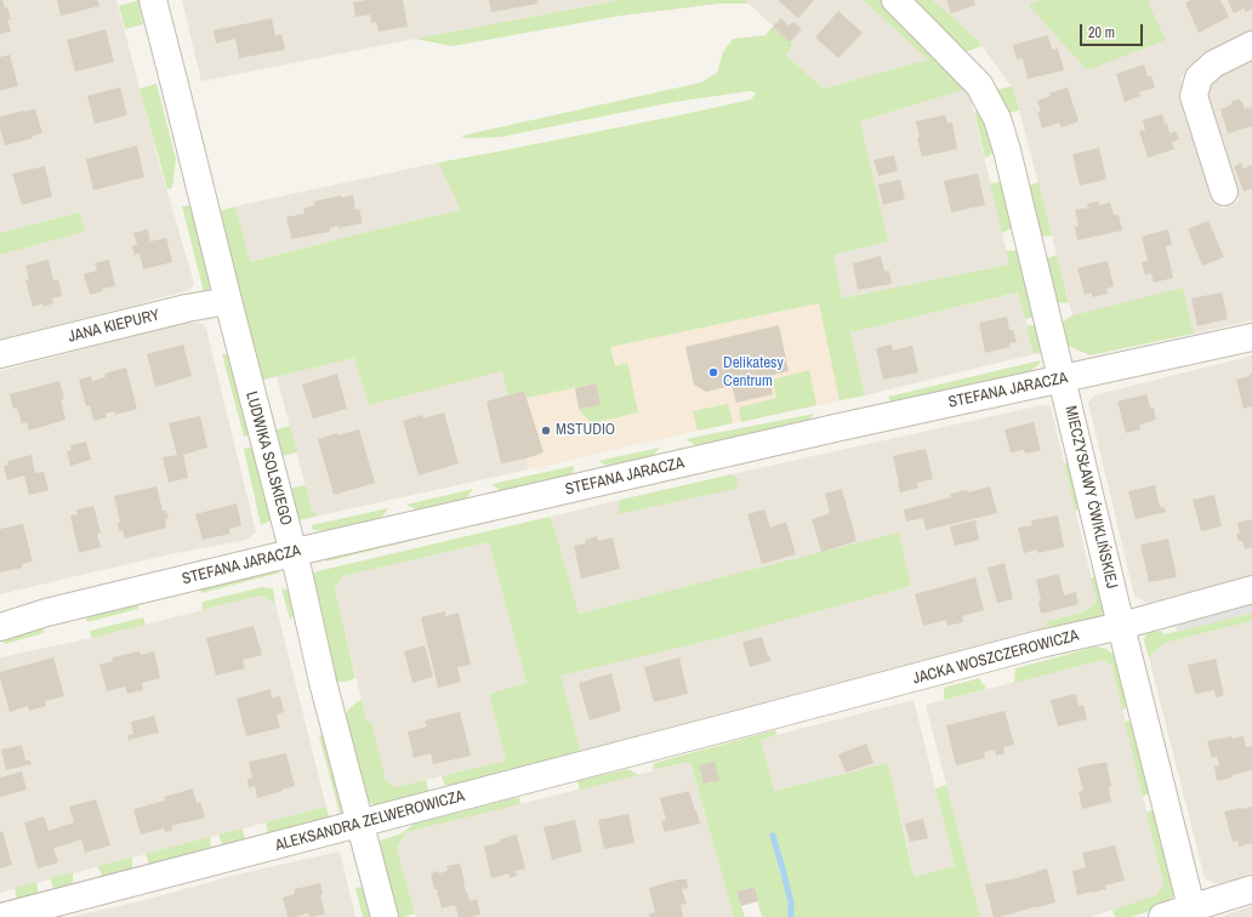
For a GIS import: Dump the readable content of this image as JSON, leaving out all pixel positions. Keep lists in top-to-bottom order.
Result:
{
  "streets": {
    "street": [
      "JANA KIEPURY",
      "STEFANA JARACZA",
      "LUDWIKA SOLSKIEGO",
      "MIECZYSŁAWY ĆWIKLIŃSKIEJ",
      "JACKA WOSZCZEROWICZA",
      "ALEKSANDRA ZELWEROWICZA"
    ]
  },
  "crossings": [
    ["JANA KIEPURY", "LUDWIKA SOLSKIEGO"],
    ["STEFANA JARACZA", "LUDWIKA SOLSKIEGO"],
    ["STEFANA JARACZA", "MIECZYSŁAWY ĆWIKLIŃSKIEJ"],
    ["LUDWIKA SOLSKIEGO", "ALEKSANDRA ZELWEROWICZA"],
    ["MIECZYSŁAWY ĆWIKLIŃSKIEJ", "JACKA WOSZCZEROWICZA"],
    ["JACKA WOSZCZEROWICZA", "ALEKSANDRA ZELWEROWICZA"]
  ],
  "places": ["Delikatesy Centrum", "MSTUDIO"],
  "scale_bar": "20 m"
}
